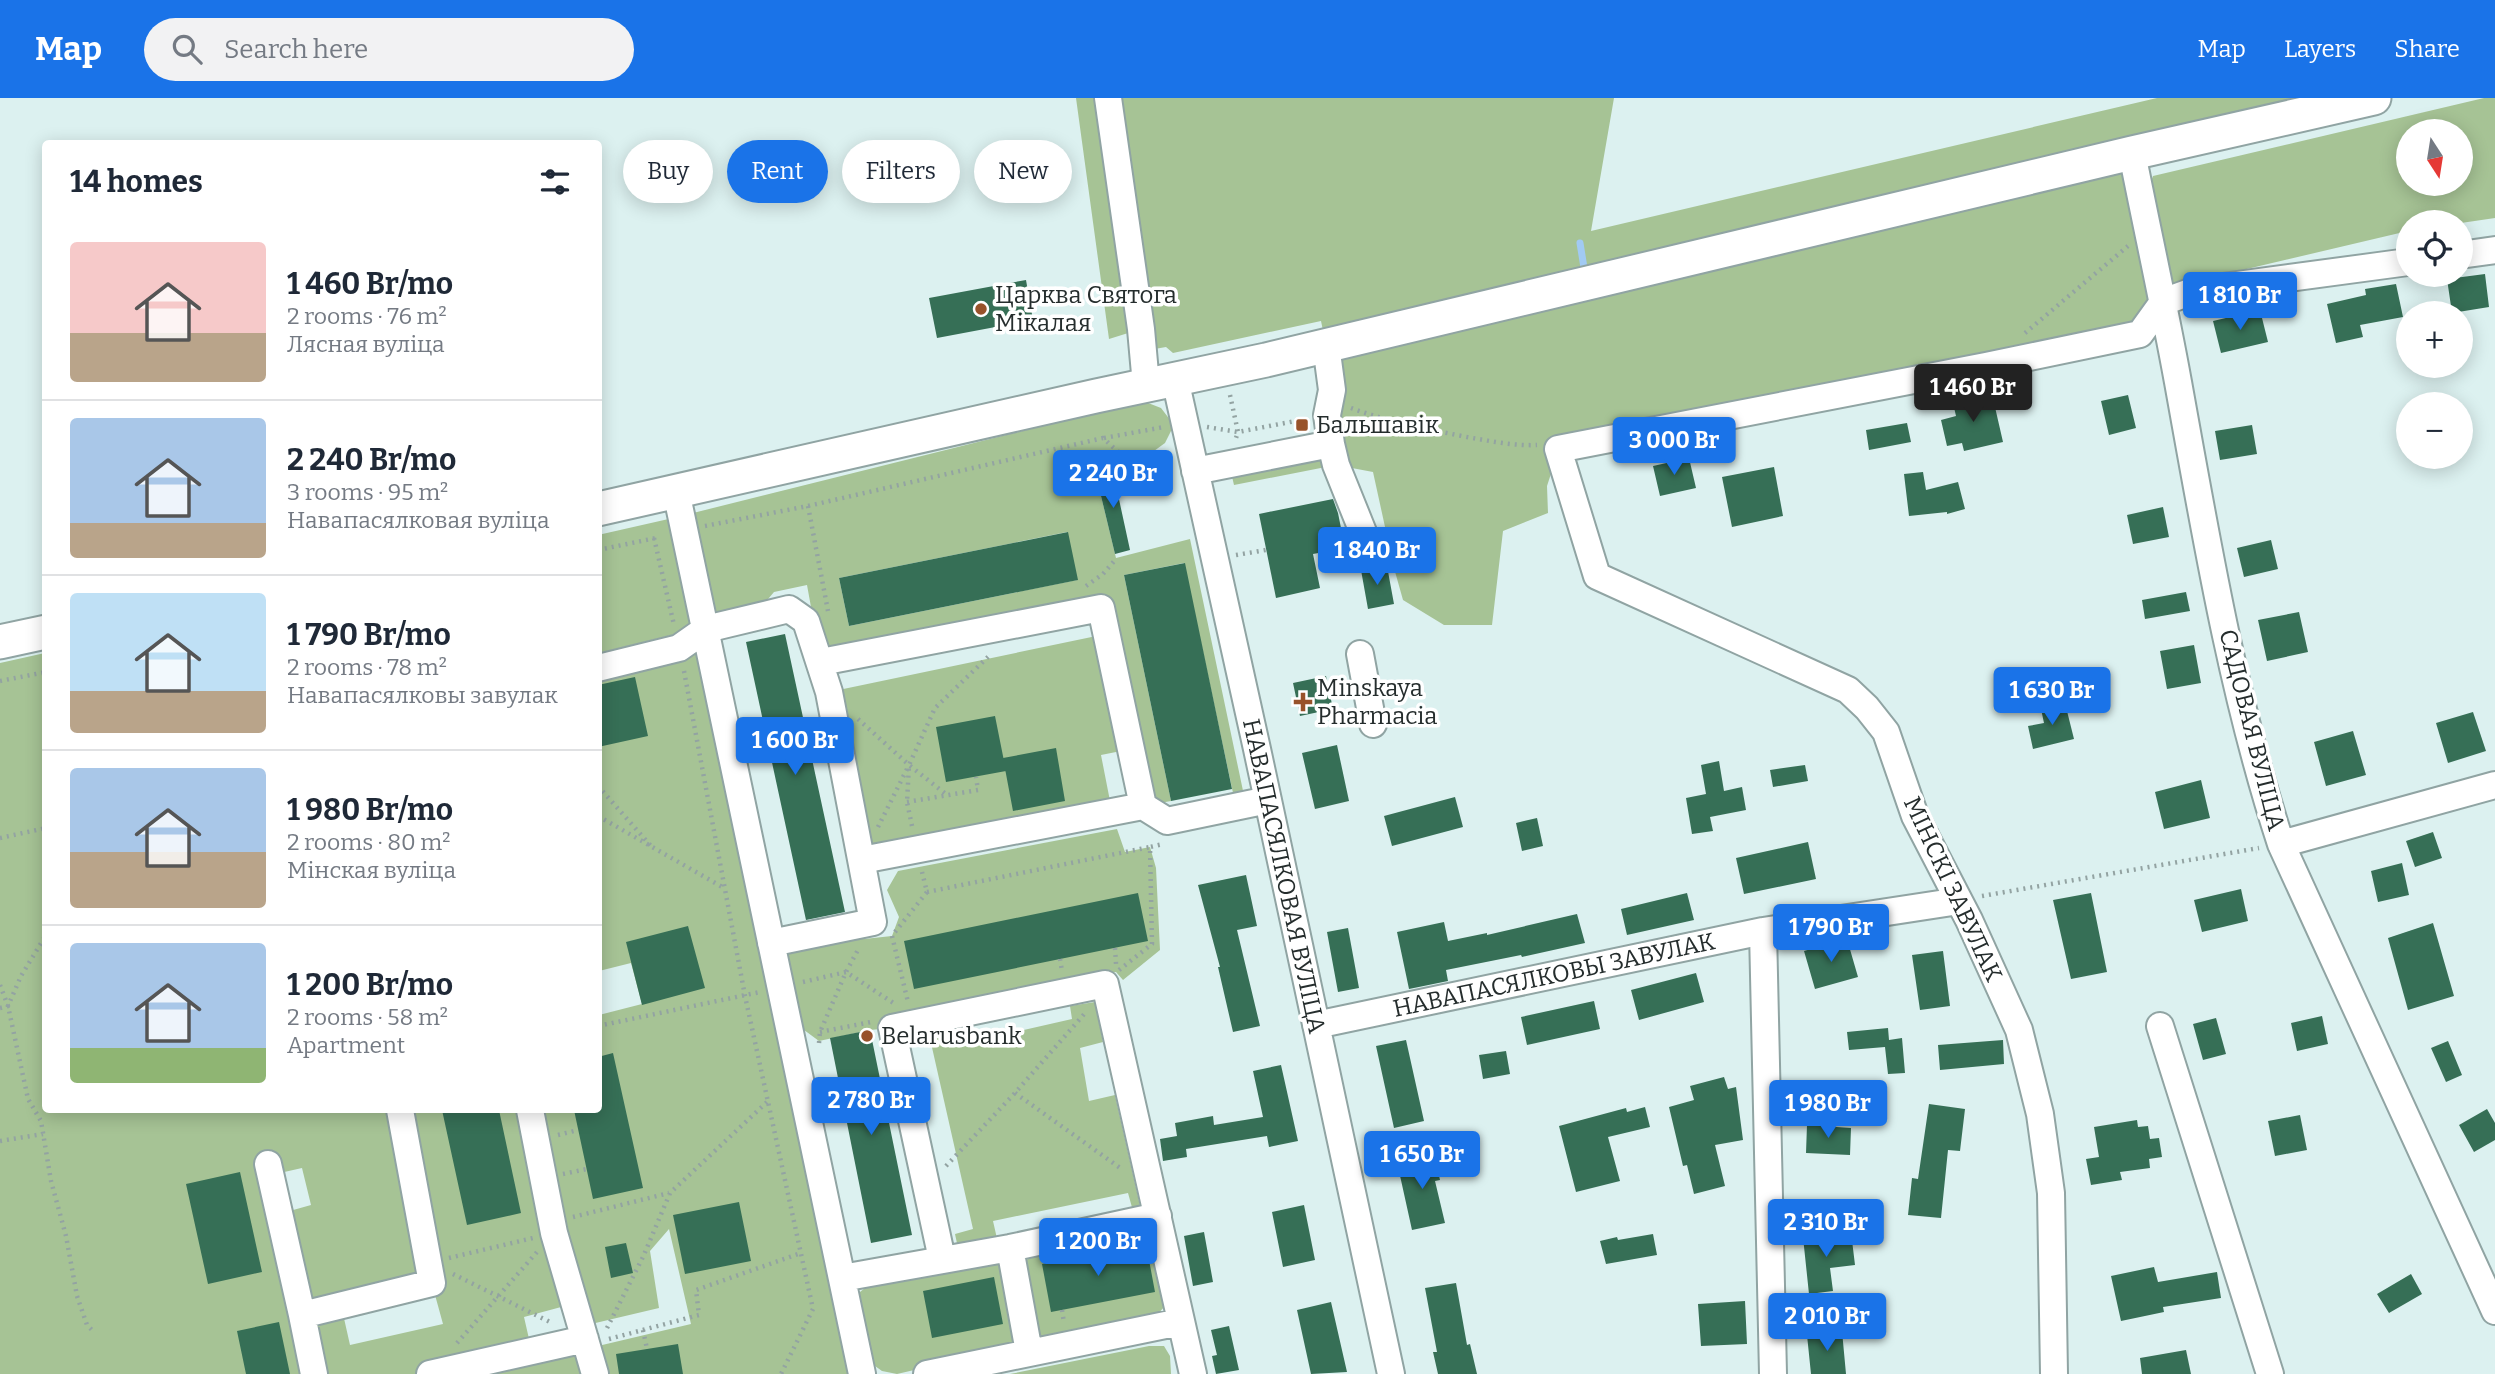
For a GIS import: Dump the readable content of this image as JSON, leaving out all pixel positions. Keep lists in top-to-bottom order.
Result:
{
  "streets": {
    "street": [
      "САДОВАЯ ВУЛІЦА",
      "НАВАПАСЯЛКОВАЯ ВУЛІЦА",
      "МІНСКІ ЗАВУЛАК",
      "НАВАПАСЯЛКОВЫ ЗАВУЛАК"
    ]
  },
  "crossings": [
    ["НАВАПАСЯЛКОВАЯ ВУЛІЦА", "НАВАПАСЯЛКОВЫ ЗАВУЛАК"],
    ["МІНСКІ ЗАВУЛАК", "НАВАПАСЯЛКОВЫ ЗАВУЛАК"]
  ],
  "places": {
    "other": ["Царква Святога Мікалая", "Belarusbank"],
    "transit": ["Бальшавік"],
    "health": ["Minskaya Pharmacia"]
  },
  "north": "bottom",
  "page": {
    "header": "Map",
    "search": "Search here",
    "nav": ["Map", "Layers", "Share"],
    "map_buttons": ["+", "−"],
    "chip": [
      "Buy",
      "Rent",
      "Filters",
      "New"
    ],
    "heading": "14 homes",
    "list": [
      {
        "name": "1 460 Br/mo",
        "note": "2 rooms · 76 m² · Лясная вуліца"
      },
      {
        "name": "2 240 Br/mo",
        "note": "3 rooms · 95 m² · Навапасялковая вуліца"
      },
      {
        "name": "1 790 Br/mo",
        "note": "2 rooms · 78 m² · Навапасялковы завулак"
      },
      {
        "name": "1 980 Br/mo",
        "note": "2 rooms · 80 m² · Мінская вуліца"
      },
      {
        "name": "1 200 Br/mo",
        "note": "2 rooms · 58 m² · Apartment"
      }
    ],
    "price": [
      "1 810 Br",
      "1 460 Br",
      "3 000 Br",
      "2 240 Br",
      "1 840 Br",
      "1 630 Br",
      "1 600 Br",
      "1 790 Br",
      "2 780 Br",
      "1 980 Br",
      "1 650 Br",
      "2 310 Br",
      "1 200 Br",
      "2 010 Br"
    ]
  }
}
